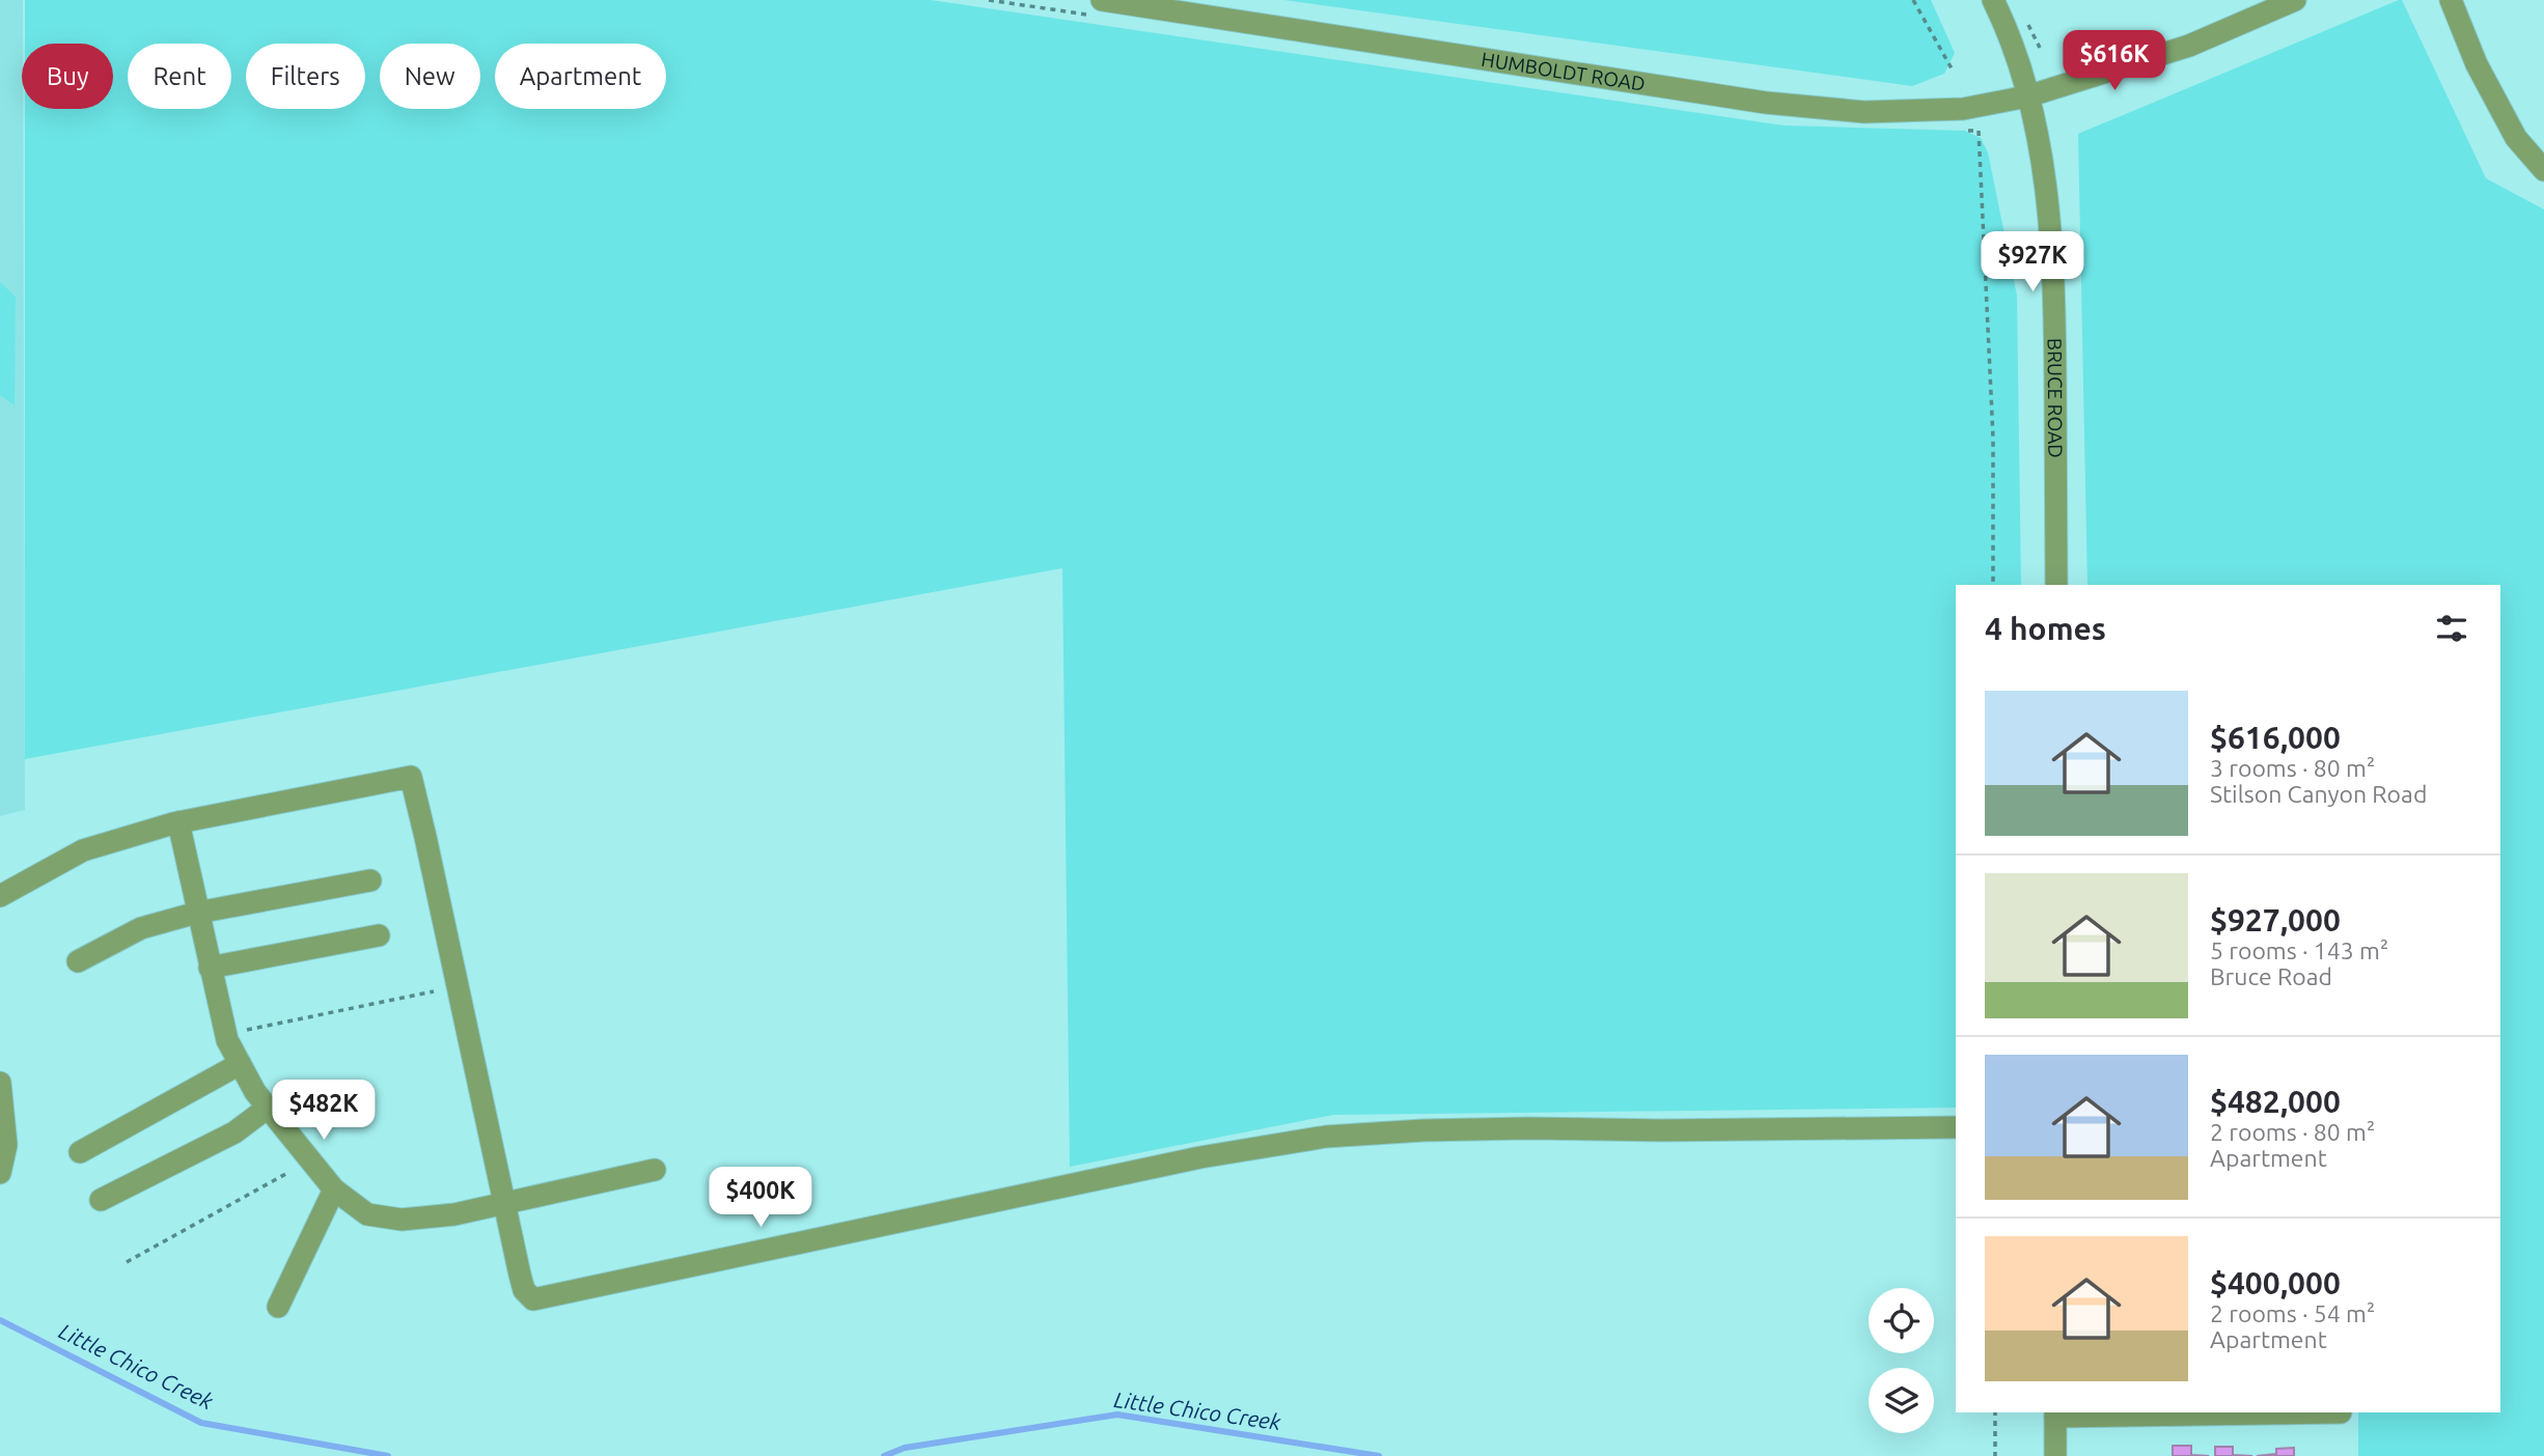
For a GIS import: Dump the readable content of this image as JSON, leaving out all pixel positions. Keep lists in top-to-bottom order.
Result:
{
  "streets": {
    "street": ["HUMBOLDT ROAD", "BRUCE ROAD"]
  },
  "crossings": [
    ["HUMBOLDT ROAD", "BRUCE ROAD"]
  ],
  "water": ["Little Chico Creek"],
  "page": {
    "price": [
      "$616K",
      "$927K",
      "$482K",
      "$400K"
    ],
    "chip": [
      "Buy",
      "Rent",
      "Filters",
      "New",
      "Apartment"
    ],
    "heading": "4 homes",
    "list": [
      {
        "name": "$616,000",
        "note": "3 rooms · 80 m² · Stilson Canyon Road"
      },
      {
        "name": "$927,000",
        "note": "5 rooms · 143 m² · Bruce Road"
      },
      {
        "name": "$482,000",
        "note": "2 rooms · 80 m² · Apartment"
      },
      {
        "name": "$400,000",
        "note": "2 rooms · 54 m² · Apartment"
      }
    ]
  }
}
